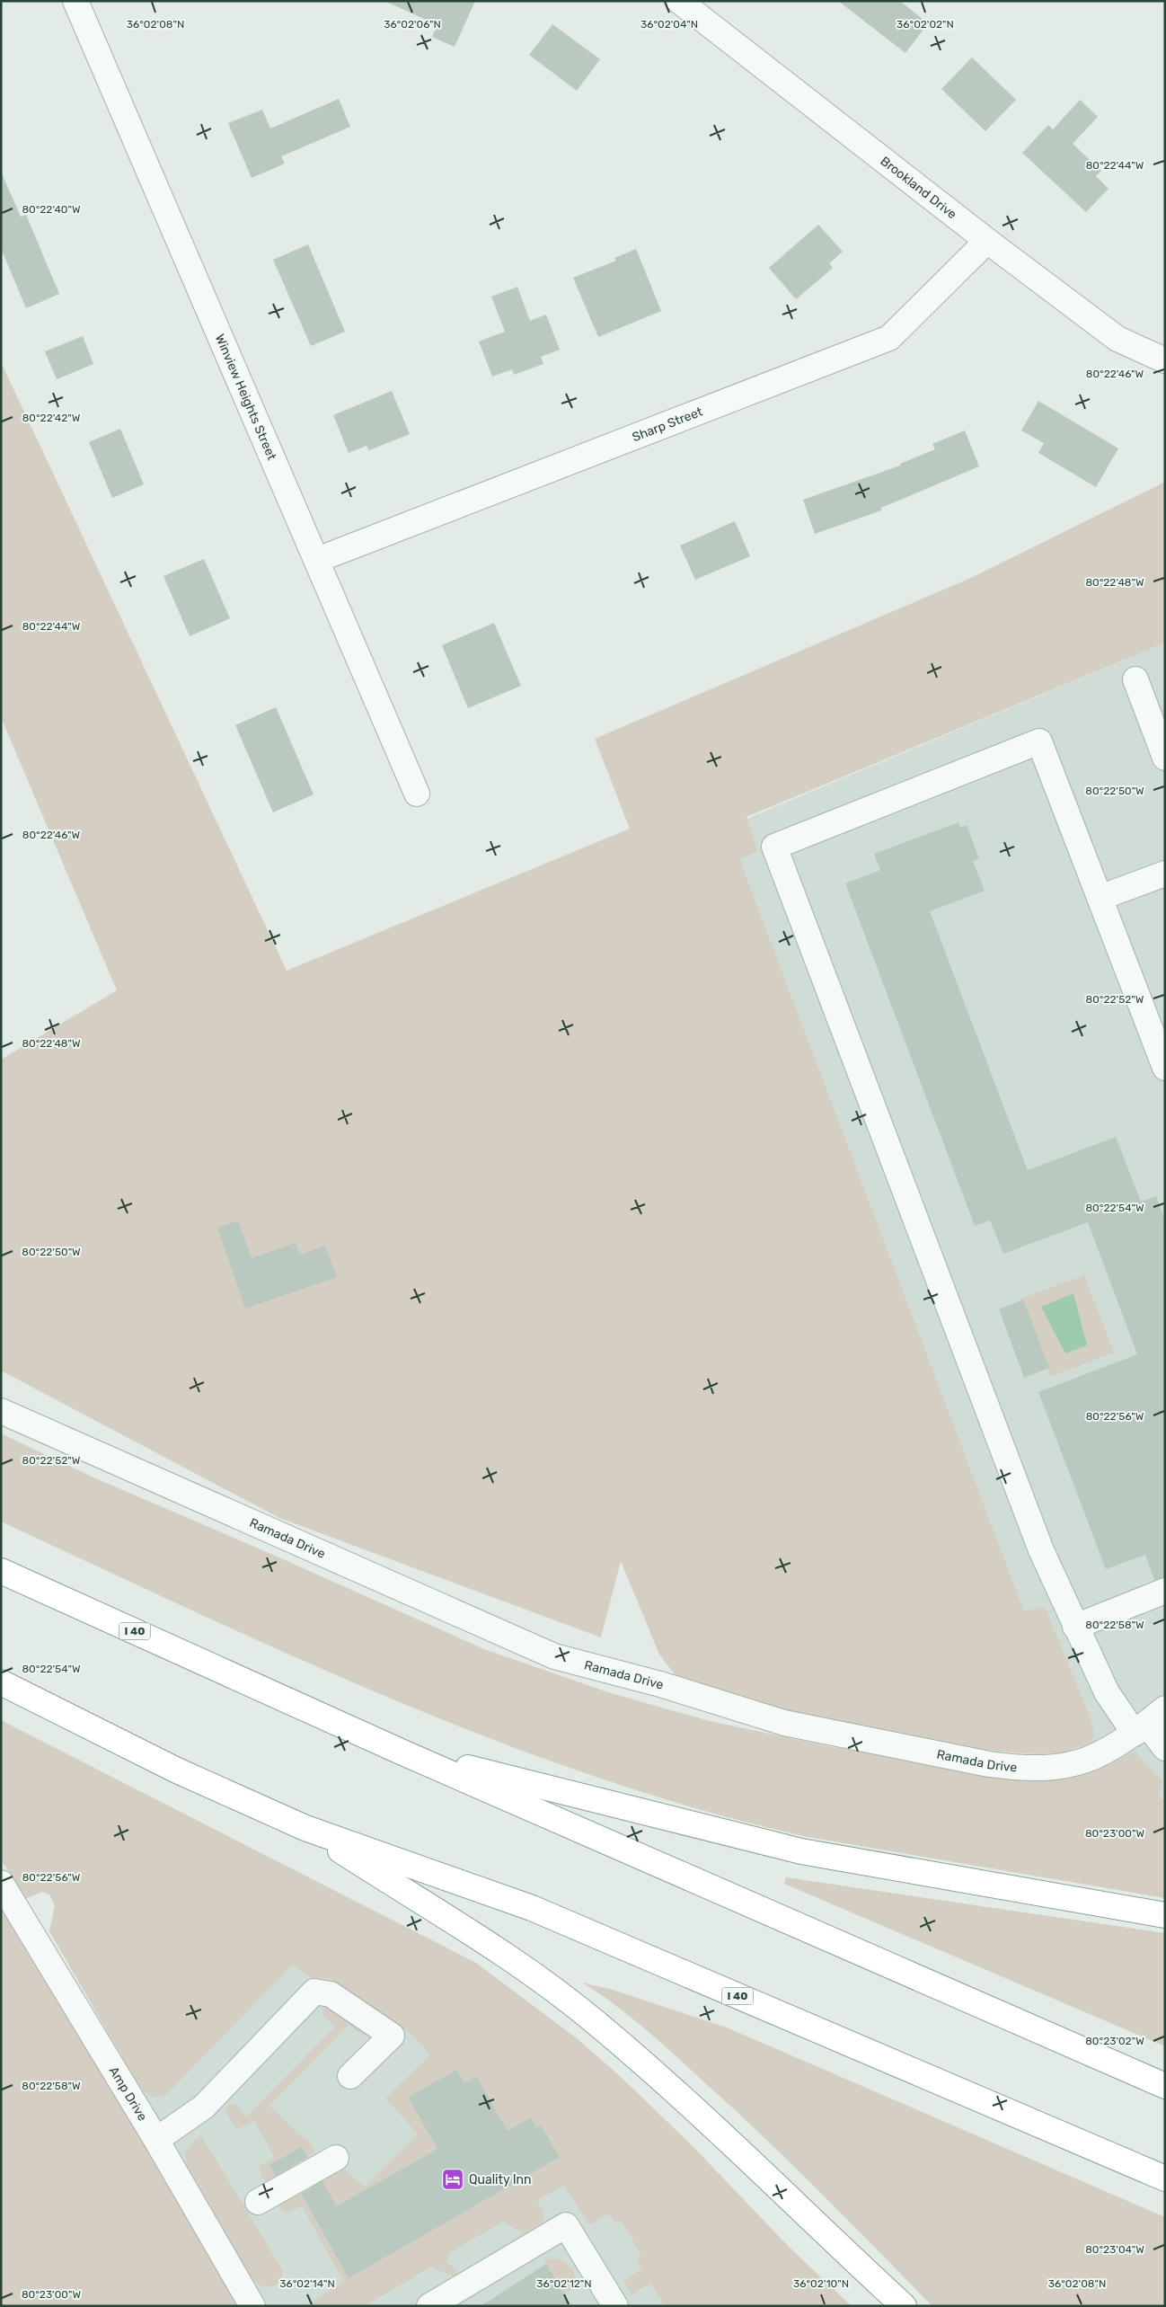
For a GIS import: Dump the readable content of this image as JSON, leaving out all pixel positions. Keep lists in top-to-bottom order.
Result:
{
  "streets": {
    "highway": ["I 40"],
    "street": [
      "Brookland Drive",
      "Winview Heights Street",
      "Sharp Street",
      "Ramada Drive",
      "Amp Drive"
    ]
  },
  "crossings": [
    ["Brookland Drive", "Sharp Street"],
    ["Winview Heights Street", "Sharp Street"]
  ],
  "places": {
    "hotel": ["Quality Inn"]
  },
  "coordinates": [
    "36°02'08\"N",
    "36°02'02\"N",
    "36°02'06\"N",
    "36°02'04\"N",
    "80°22'44\"W",
    "80°22'40\"W",
    "80°22'46\"W",
    "80°22'42\"W",
    "80°22'48\"W",
    "80°22'50\"W",
    "80°22'52\"W",
    "80°22'54\"W",
    "80°22'56\"W",
    "80°22'58\"W",
    "80°23'00\"W",
    "80°23'02\"W",
    "80°23'04\"W",
    "36°02'14\"N",
    "36°02'12\"N",
    "36°02'10\"N"
  ]
}
